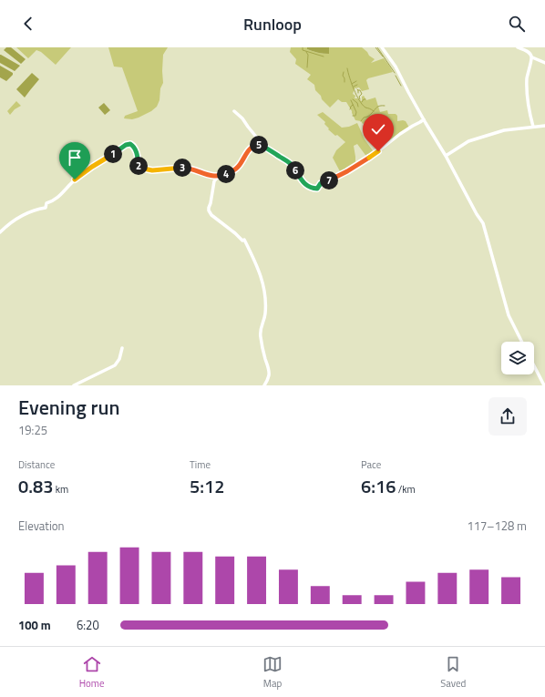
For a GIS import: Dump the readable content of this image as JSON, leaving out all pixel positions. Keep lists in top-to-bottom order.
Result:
{
  "page": {
    "header": "Runloop",
    "pins": [
      "5",
      "1",
      "2",
      "3",
      "6",
      "4",
      "7"
    ],
    "heading": ["Evening run", "19:25"],
    "stats": [
      ["Distance", "0.83 km"],
      ["Time", "5:12"],
      ["Pace", "6:16 /km"]
    ],
    "chart": ["Elevation", "117–128 m"],
    "list": [
      {
        "name": "100 m",
        "note": "6:20"
      }
    ],
    "tabs": ["Home", "Map", "Saved"]
  }
}
